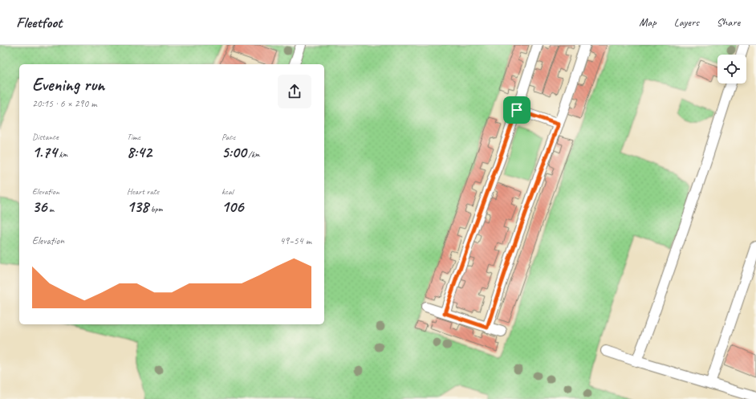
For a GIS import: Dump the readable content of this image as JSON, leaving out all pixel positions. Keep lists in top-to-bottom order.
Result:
{
  "page": {
    "header": "Fleetfoot",
    "nav": ["Map", "Layers", "Share"],
    "heading": ["Evening run", "20:15 · 6 × 290 m"],
    "stats": [
      ["Distance", "1.74 km"],
      ["Time", "8:42"],
      ["Pace", "5:00 /km"],
      ["Elevation", "36 m"],
      ["Heart rate", "138 bpm"],
      ["kcal", "106"]
    ],
    "chart": ["Elevation", "49–54 m"]
  }
}
